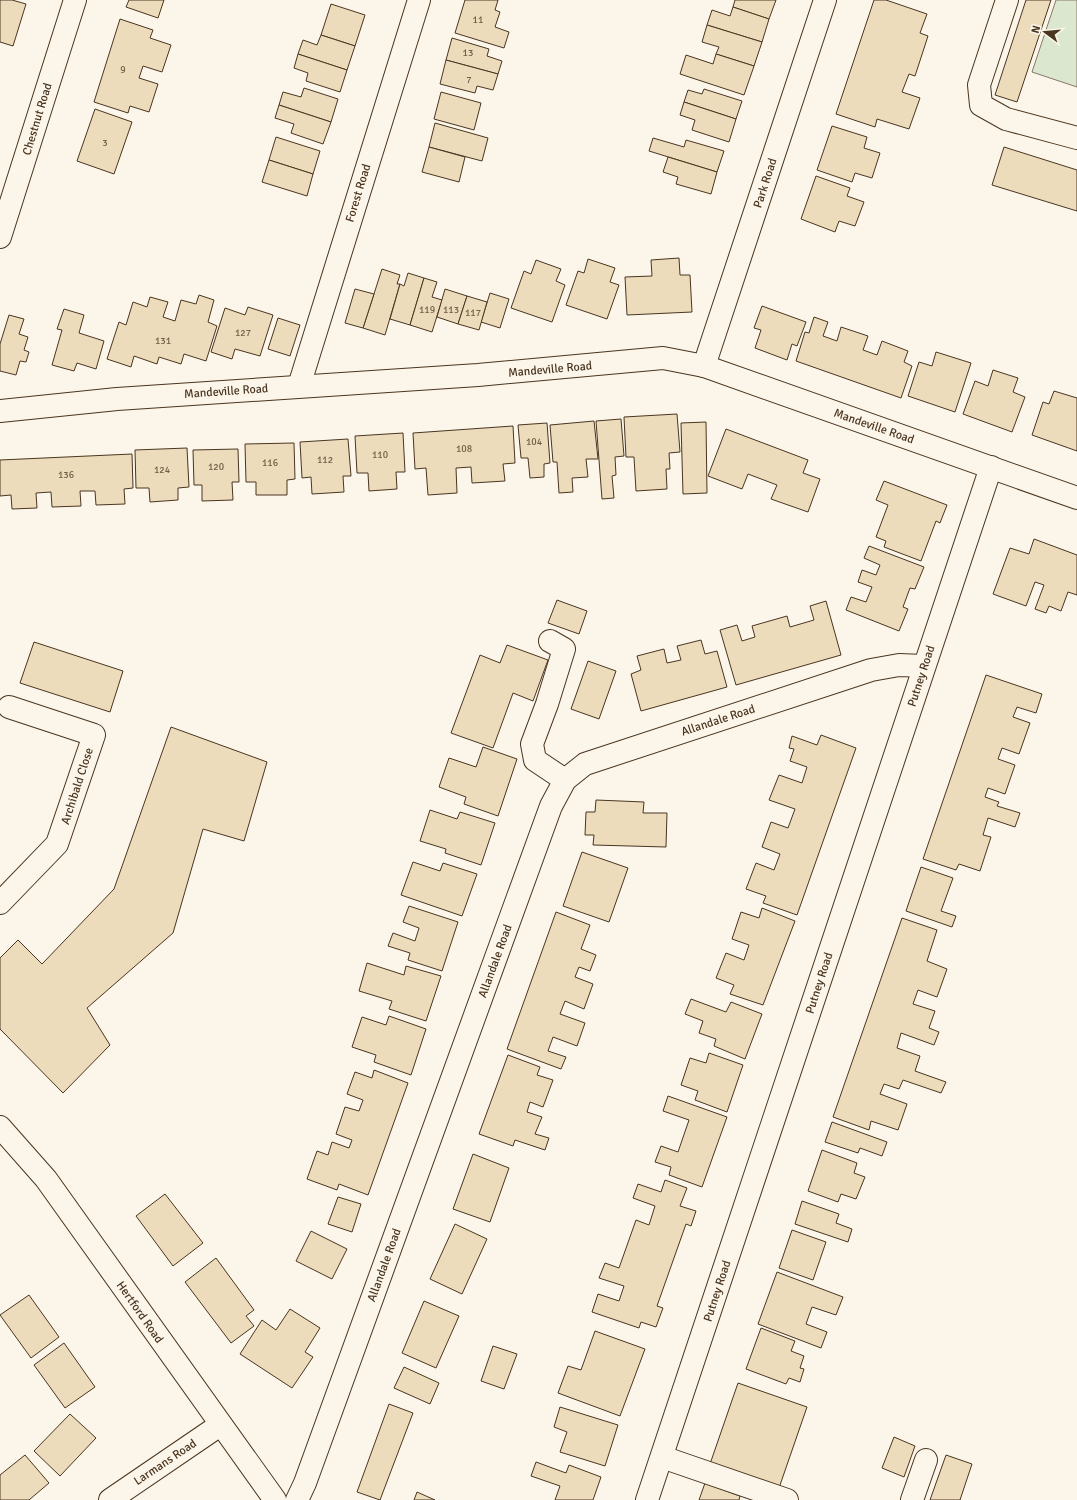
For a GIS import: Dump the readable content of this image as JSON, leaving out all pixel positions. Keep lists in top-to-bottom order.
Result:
{
  "streets": {
    "street": [
      "Chestnut Road",
      "Park Road",
      "Forest Road",
      "Mandeville Road",
      "Putney Road",
      "Allandale Road",
      "Archibald Close",
      "Hertford Road",
      "Larmans Road"
    ]
  },
  "crossings": [
    ["Park Road", "Mandeville Road"],
    ["Forest Road", "Mandeville Road"],
    ["Mandeville Road", "Putney Road"],
    ["Putney Road", "Allandale Road"],
    ["Hertford Road", "Larmans Road"]
  ],
  "house_numbers": [
    "11",
    "13",
    "9",
    "7",
    "3",
    "119",
    "113",
    "117",
    "127",
    "131",
    "104",
    "108",
    "110",
    "112",
    "116",
    "120",
    "124",
    "136"
  ],
  "north": "left"
}
